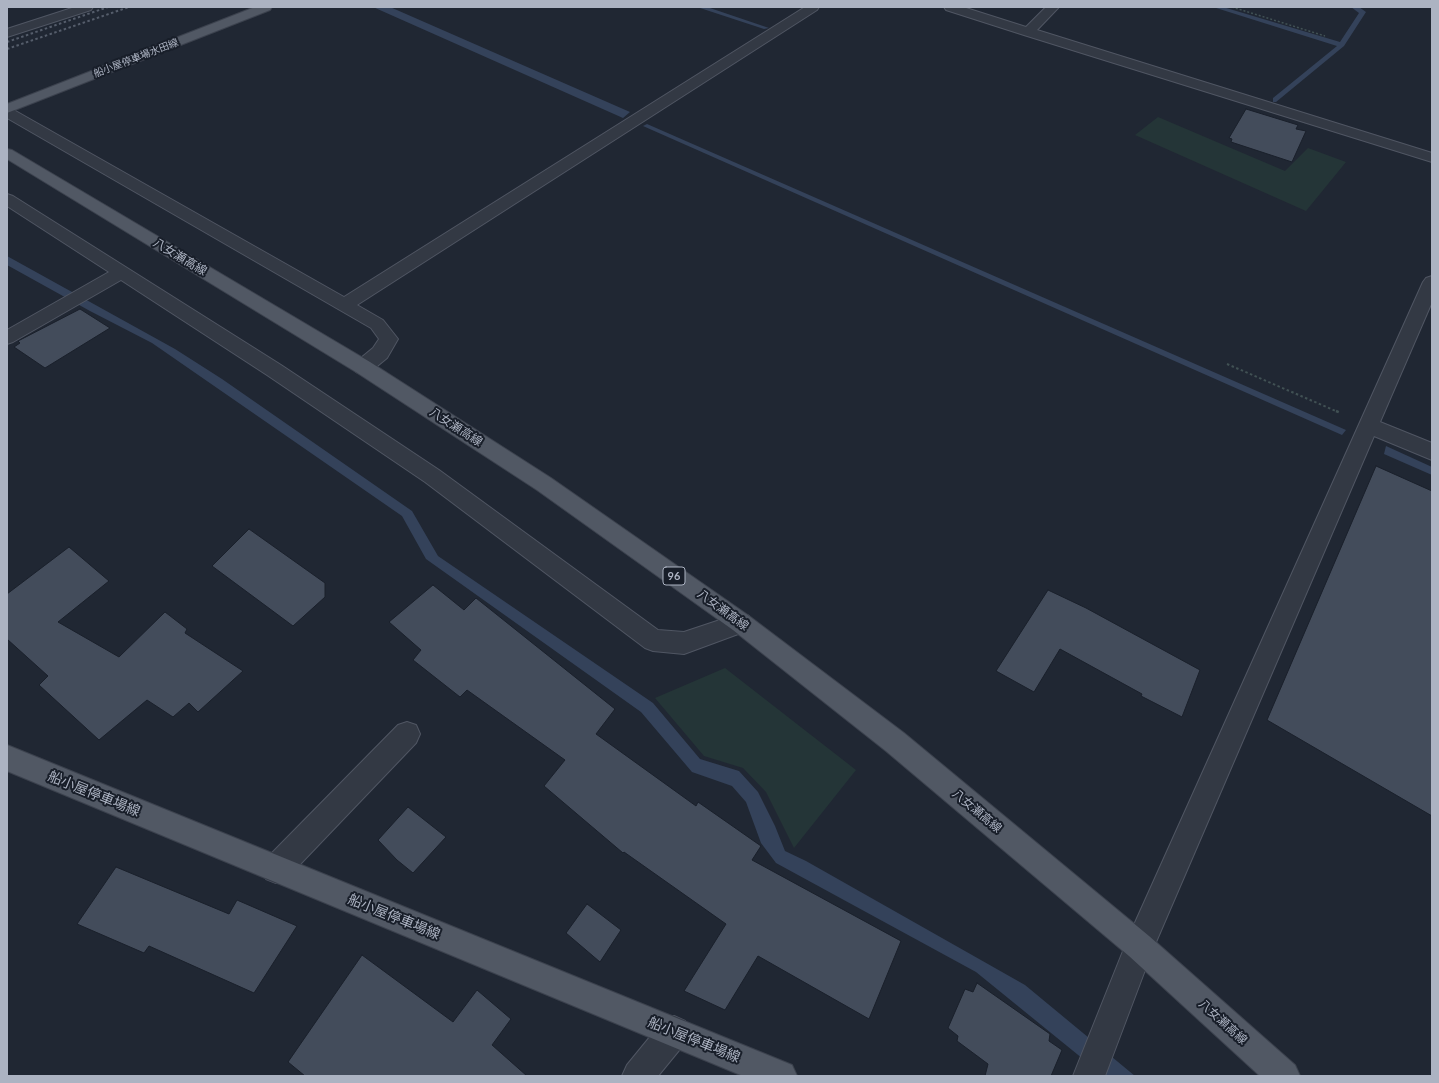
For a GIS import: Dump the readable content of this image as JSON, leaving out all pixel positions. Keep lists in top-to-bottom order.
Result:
{
  "streets": {
    "main road": [
      "船小屋停車場水田線",
      "八女瀬高線",
      "96",
      "船小屋停車場線"
    ]
  }
}
